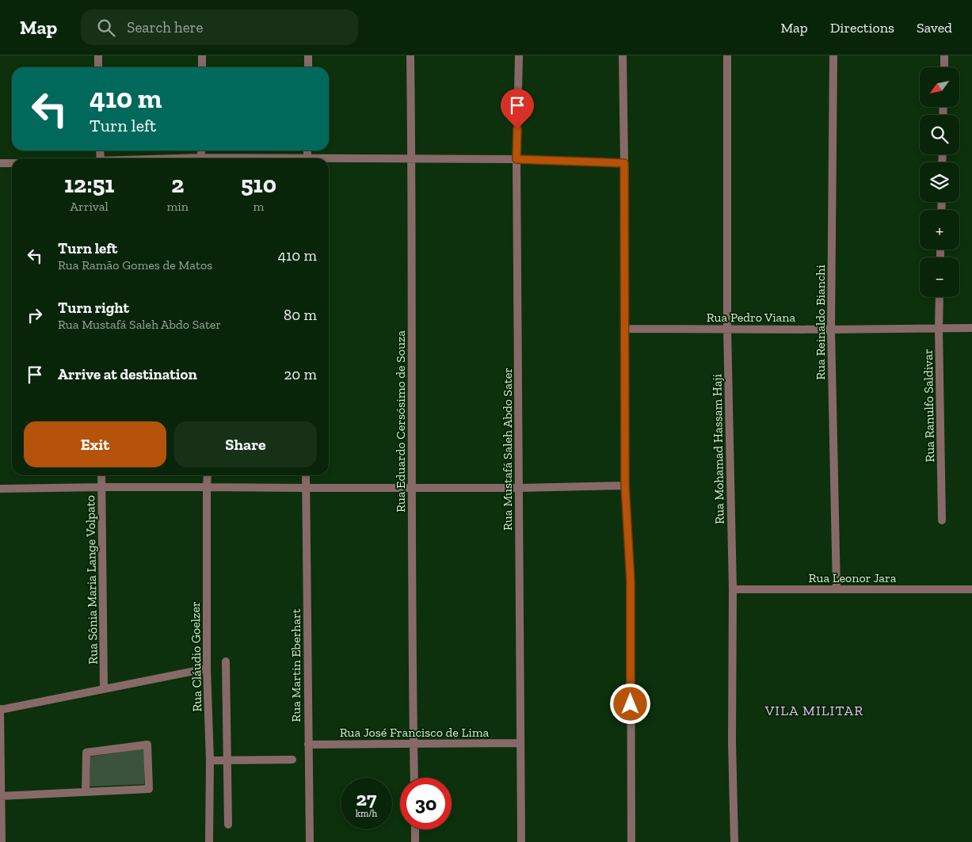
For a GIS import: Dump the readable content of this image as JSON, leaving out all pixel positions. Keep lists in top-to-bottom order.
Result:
{
  "streets": {
    "street": [
      "Rua Pedro Viana",
      "Rua Reinaldo Bianchi",
      "Rua Ranulfo Saldivar",
      "Rua Eduardo Cersósimo de Souza",
      "Rua Mustafá Saleh Abdo Sater",
      "Rua Mohamad Hassam Haji",
      "Rua Leonor Jara",
      "Rua Sônia Maria Lange Volpato",
      "Rua Cláudio Goelzer",
      "Rua Martin Eberhart",
      "Rua José Francisco de Lima"
    ]
  },
  "crossings": [
    ["Rua Pedro Viana", "Rua Reinaldo Bianchi"],
    ["Rua Pedro Viana", "Rua Ranulfo Saldivar"],
    ["Rua Pedro Viana", "Rua Mohamad Hassam Haji"],
    ["Rua Reinaldo Bianchi", "Rua Leonor Jara"],
    ["Rua Eduardo Cersósimo de Souza", "Rua José Francisco de Lima"],
    ["Rua Mustafá Saleh Abdo Sater", "Rua José Francisco de Lima"],
    ["Rua Mohamad Hassam Haji", "Rua Leonor Jara"],
    ["Rua Martin Eberhart", "Rua José Francisco de Lima"]
  ],
  "districts": ["VILA MILITAR"],
  "north": "bottom left",
  "page": {
    "header": "Map",
    "search": "Search here",
    "nav": ["Map", "Directions", "Saved"],
    "map_buttons": ["+", "−"],
    "turn": ["410 m", "Turn left"],
    "eta": [
      "12:51",
      "Arrival",
      "2",
      "min",
      "510",
      "m"
    ],
    "list": [
      {
        "name": "Turn left",
        "note": "Rua Ramão Gomes de Matos",
        "value": "410 m"
      },
      {
        "name": "Turn right",
        "note": "Rua Mustafá Saleh Abdo Sater",
        "value": "80 m"
      },
      {
        "name": "Arrive at destination",
        "value": "20 m"
      }
    ],
    "buttons": ["Exit", "Share"],
    "speed": "27 km/h",
    "limit": "30"
  }
}
